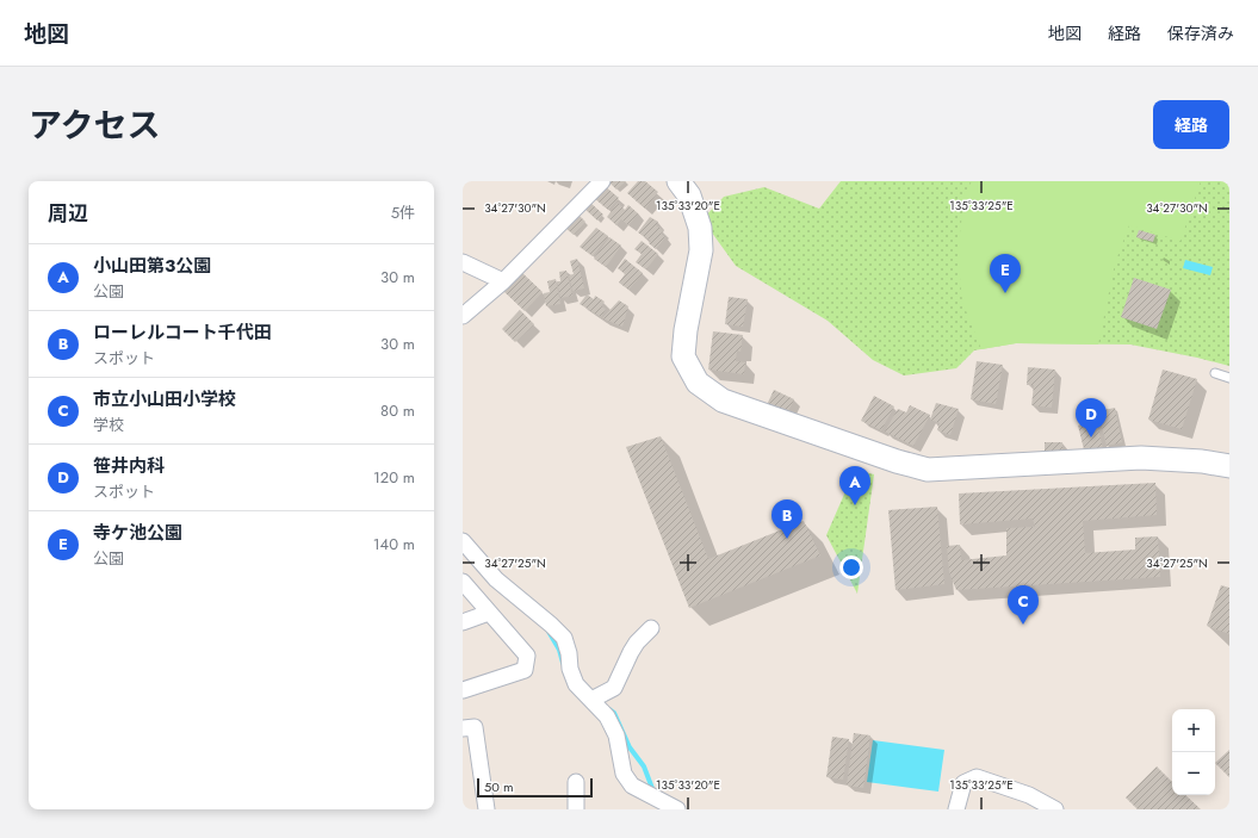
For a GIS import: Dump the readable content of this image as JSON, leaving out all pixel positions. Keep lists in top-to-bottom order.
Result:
{
  "scale_bar": "50 m",
  "page": {
    "header": "地図",
    "nav": ["地図", "経路", "保存済み"],
    "title": "アクセス",
    "buttons": "経路",
    "heading": ["周辺", "5件"],
    "list": [
      {
        "mark": "A",
        "name": "小山田第3公園",
        "note": "公園",
        "value": "30 m"
      },
      {
        "mark": "B",
        "name": "ローレルコート千代田",
        "note": "スポット",
        "value": "30 m"
      },
      {
        "mark": "C",
        "name": "市立小山田小学校",
        "note": "学校",
        "value": "80 m"
      },
      {
        "mark": "D",
        "name": "笹井内科",
        "note": "スポット",
        "value": "120 m"
      },
      {
        "mark": "E",
        "name": "寺ケ池公園",
        "note": "公園",
        "value": "140 m"
      }
    ],
    "pins": [
      "E",
      "D",
      "A",
      "B",
      "C"
    ],
    "map_buttons": ["+", "−"],
    "scale": "50 m"
  },
  "coordinates": [
    "135°33'20\"E",
    "135°33'25\"E",
    "34°27'30\"N",
    "34°27'25\"N"
  ]
}
